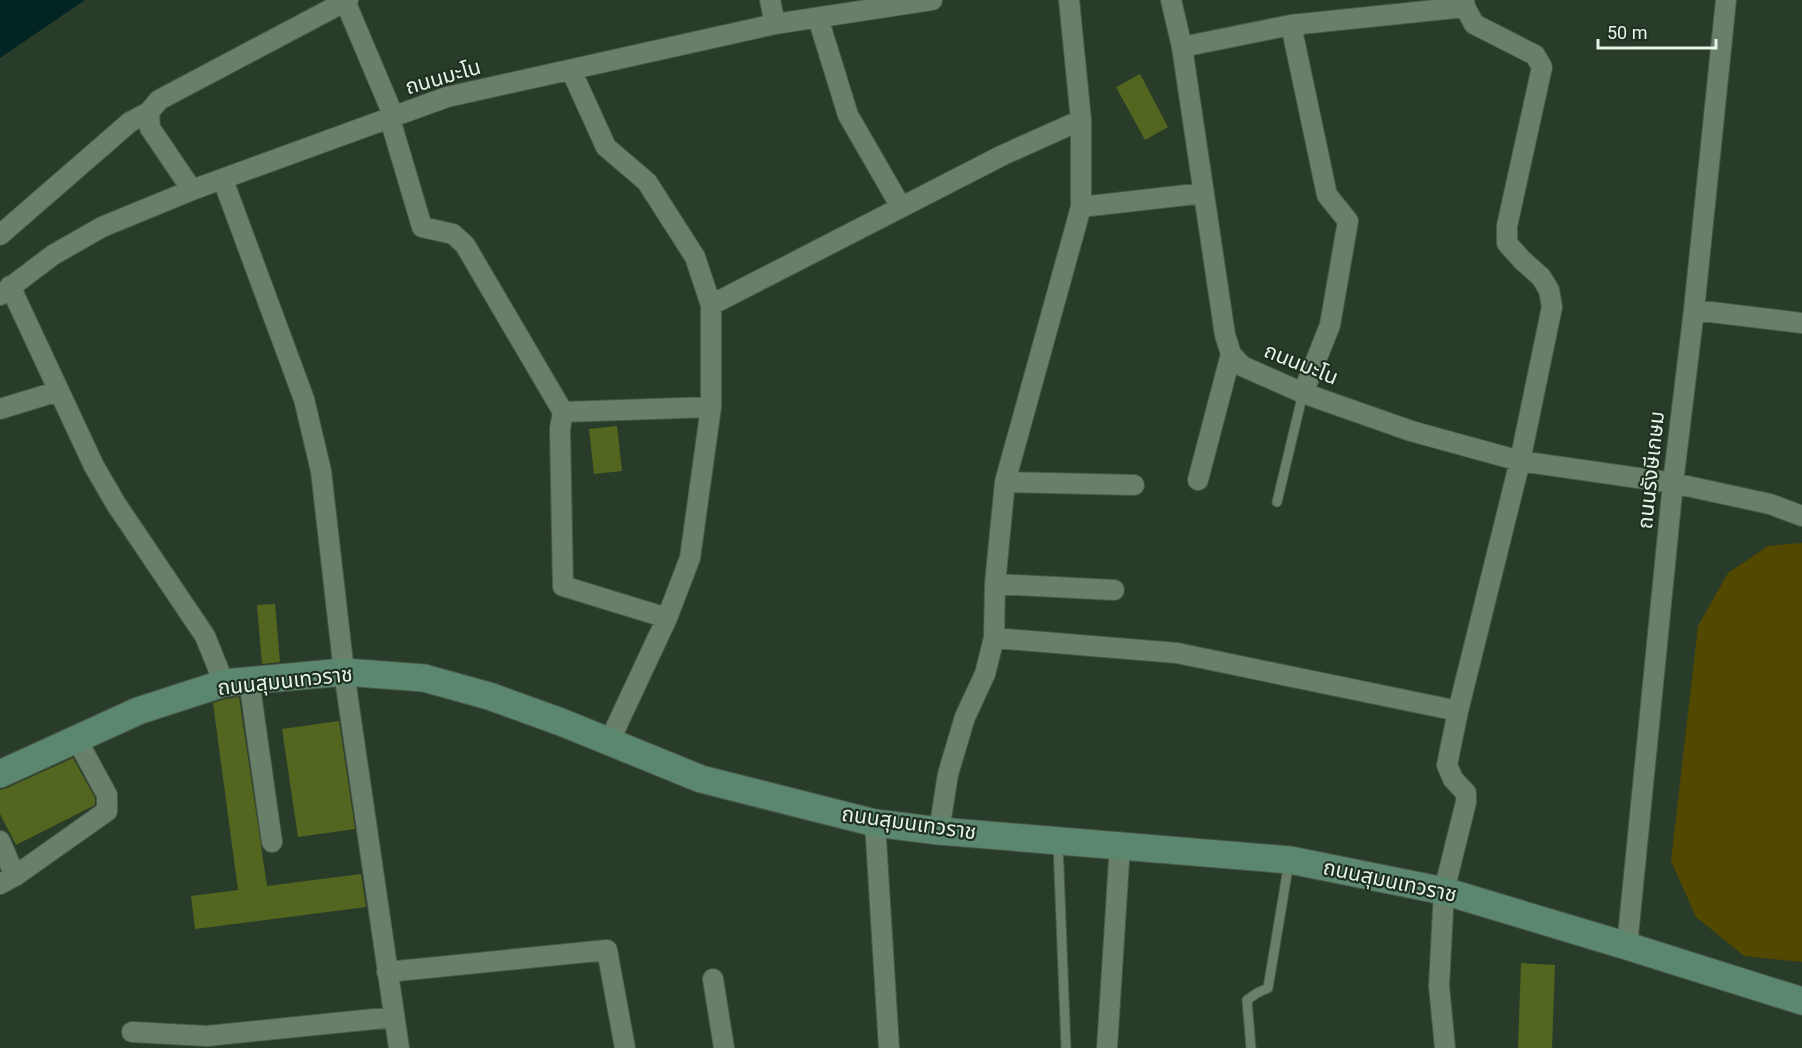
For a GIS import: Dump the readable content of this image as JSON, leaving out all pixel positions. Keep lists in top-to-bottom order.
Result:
{
  "streets": {
    "street": ["ถนนมะโน", "ถนนรังษีเกษม", "ถนนสุมนเทวราช"]
  },
  "crossings": [
    ["ถนนมะโน", "ถนนรังษีเกษม"],
    ["ถนนรังษีเกษม", "ถนนสุมนเทวราช"]
  ],
  "scale_bar": "50 m"
}
